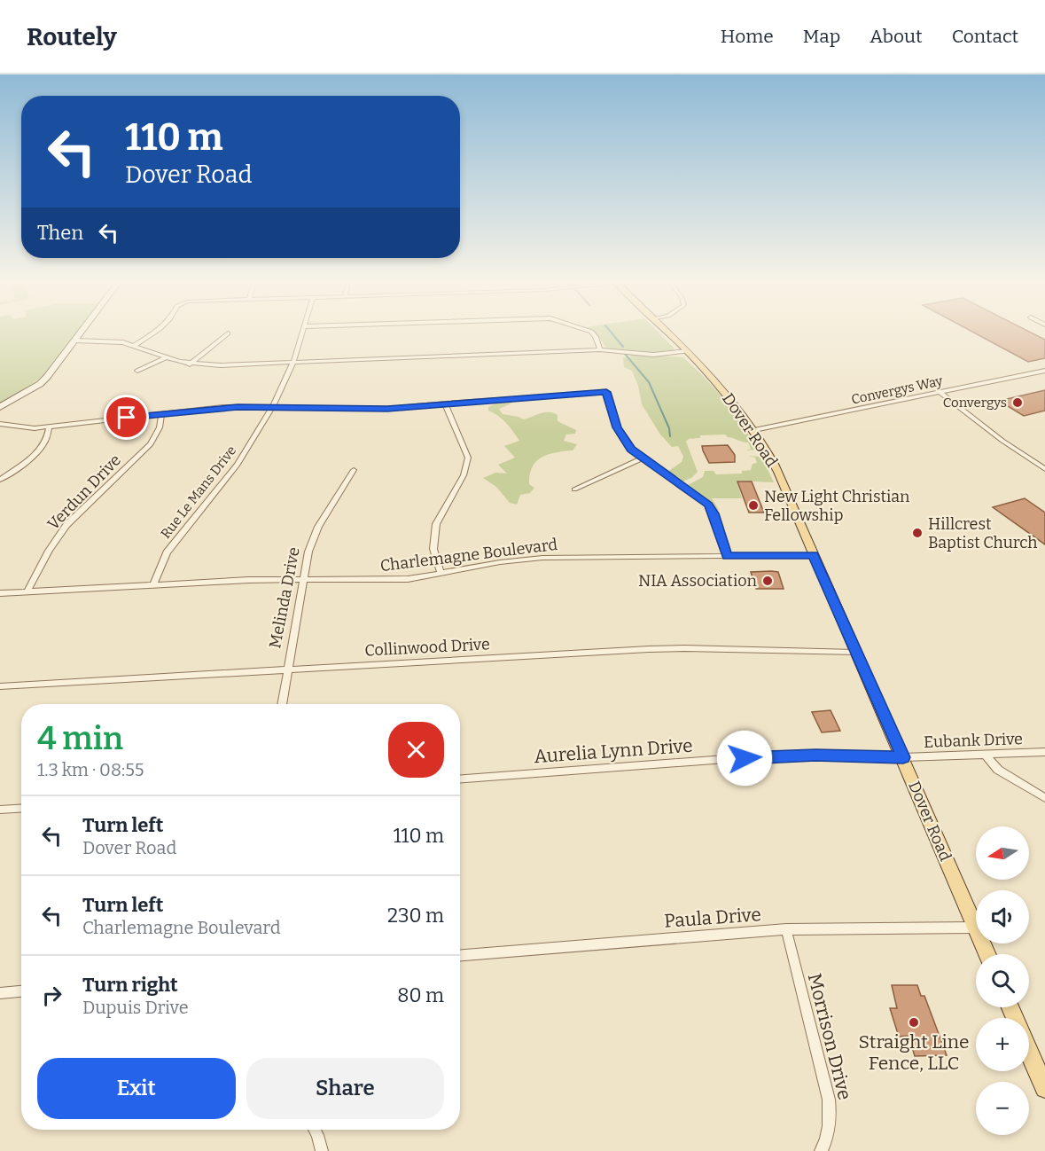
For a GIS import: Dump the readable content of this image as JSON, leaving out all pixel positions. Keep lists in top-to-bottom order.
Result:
{
  "streets": {
    "main road": ["Dover Road"],
    "street": [
      "Convergys Way",
      "Verdun Drive",
      "Rue Le Mans Drive",
      "Charlemagne Boulevard",
      "Melinda Drive",
      "Collinwood Drive",
      "Eubank Drive",
      "Aurelia Lynn Drive",
      "Paula Drive",
      "Morrison Drive"
    ]
  },
  "crossings": [
    ["Convergys Way", "Dover Road"],
    ["Dover Road", "Charlemagne Boulevard"],
    ["Dover Road", "Collinwood Drive"],
    ["Dover Road", "Eubank Drive"],
    ["Dover Road", "Aurelia Lynn Drive"],
    ["Dover Road", "Paula Drive"],
    ["Verdun Drive", "Charlemagne Boulevard"],
    ["Rue Le Mans Drive", "Charlemagne Boulevard"],
    ["Charlemagne Boulevard", "Melinda Drive"],
    ["Melinda Drive", "Collinwood Drive"],
    ["Eubank Drive", "Aurelia Lynn Drive"],
    ["Paula Drive", "Morrison Drive"]
  ],
  "places": [
    "Convergys",
    "New Light Christian Fellowship",
    "Hillcrest Baptist Church",
    "NIA Association",
    "Straight Line Fence, LLC"
  ],
  "north": "left",
  "page": {
    "header": "Routely",
    "nav": [
      "Home",
      "Map",
      "About",
      "Contact"
    ],
    "turn": ["110 m", "Dover Road"],
    "then": "Then",
    "heading": ["4 min", "1.3 km · 08:55"],
    "list": [
      {
        "name": "Turn left",
        "note": "Dover Road",
        "value": "110 m"
      },
      {
        "name": "Turn left",
        "note": "Charlemagne Boulevard",
        "value": "230 m"
      },
      {
        "name": "Turn right",
        "note": "Dupuis Drive",
        "value": "80 m"
      }
    ],
    "map_buttons": ["+", "−"],
    "buttons": ["Exit", "Share"]
  }
}
